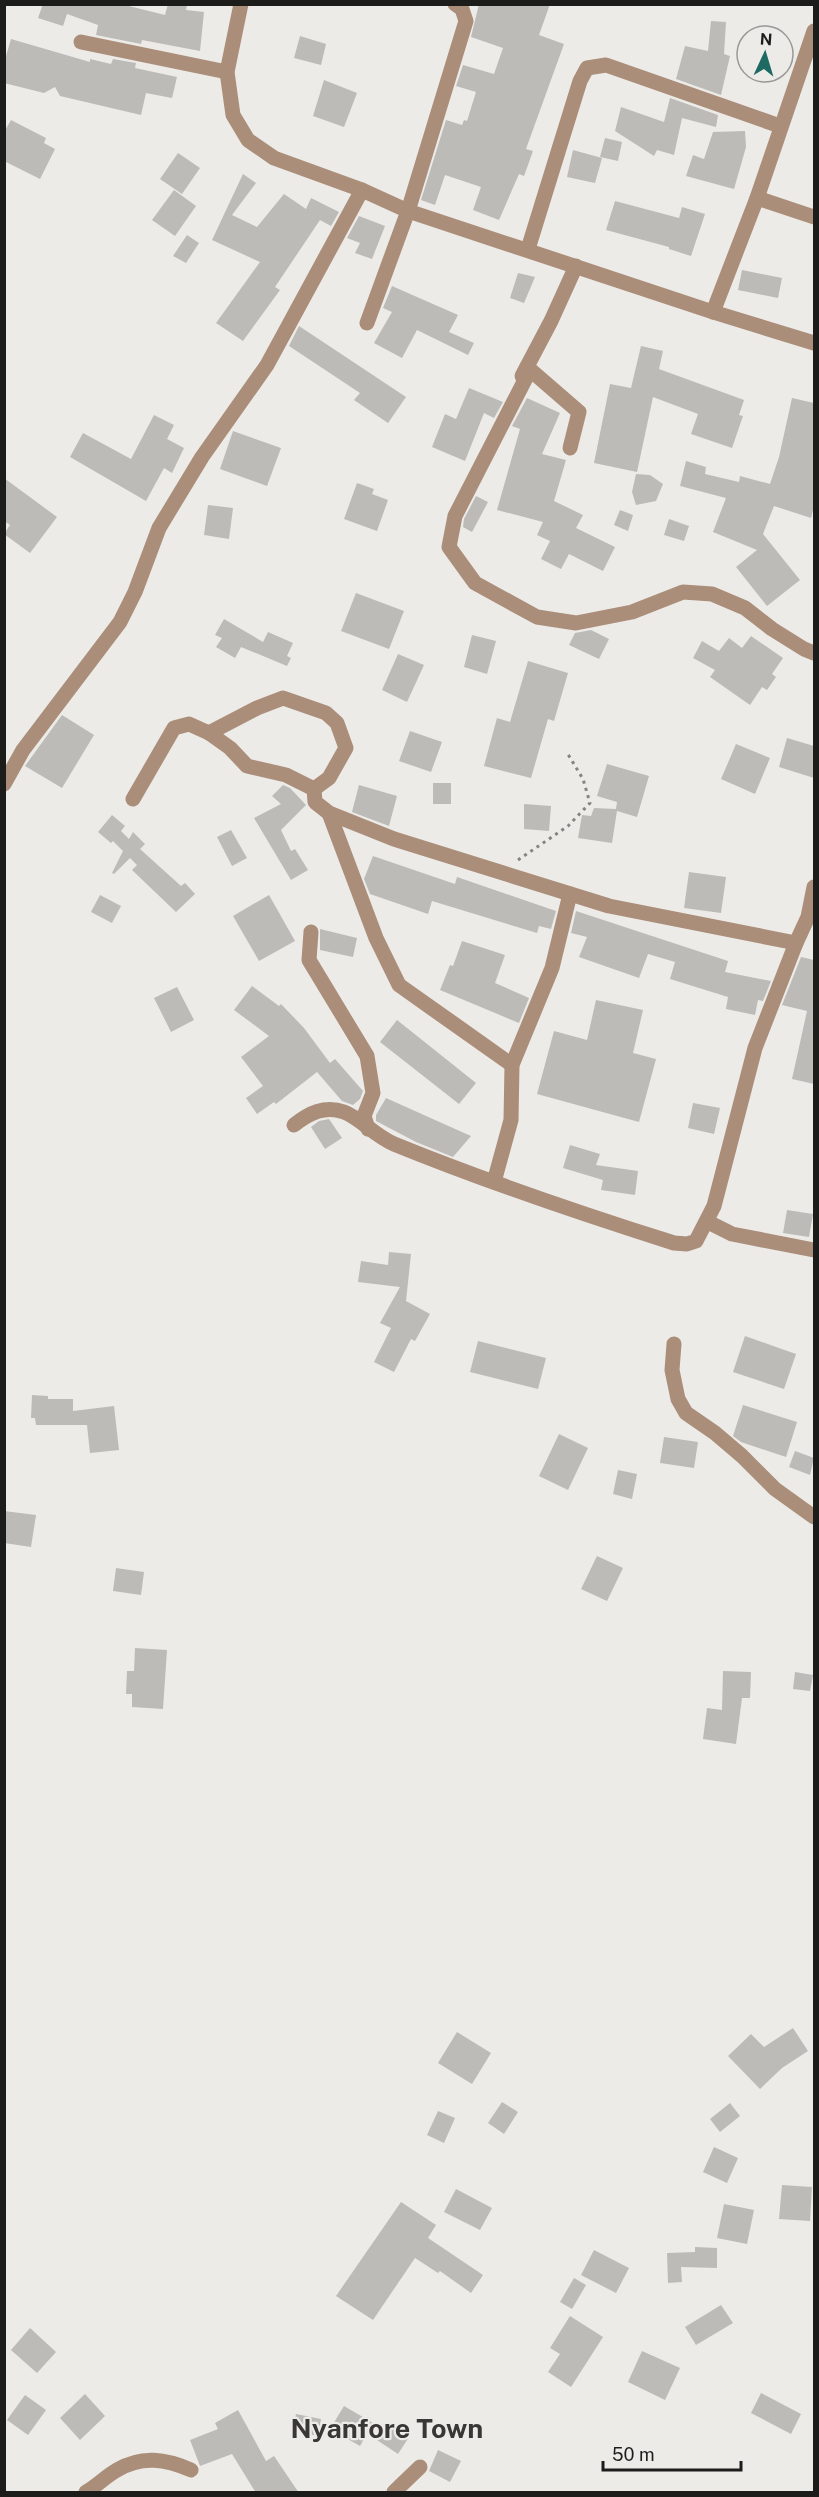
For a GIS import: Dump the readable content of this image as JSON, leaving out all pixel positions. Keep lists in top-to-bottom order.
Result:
{
  "districts": ["Nyanfore Town"],
  "scale_bar": "50 m",
  "north": "top"
}
